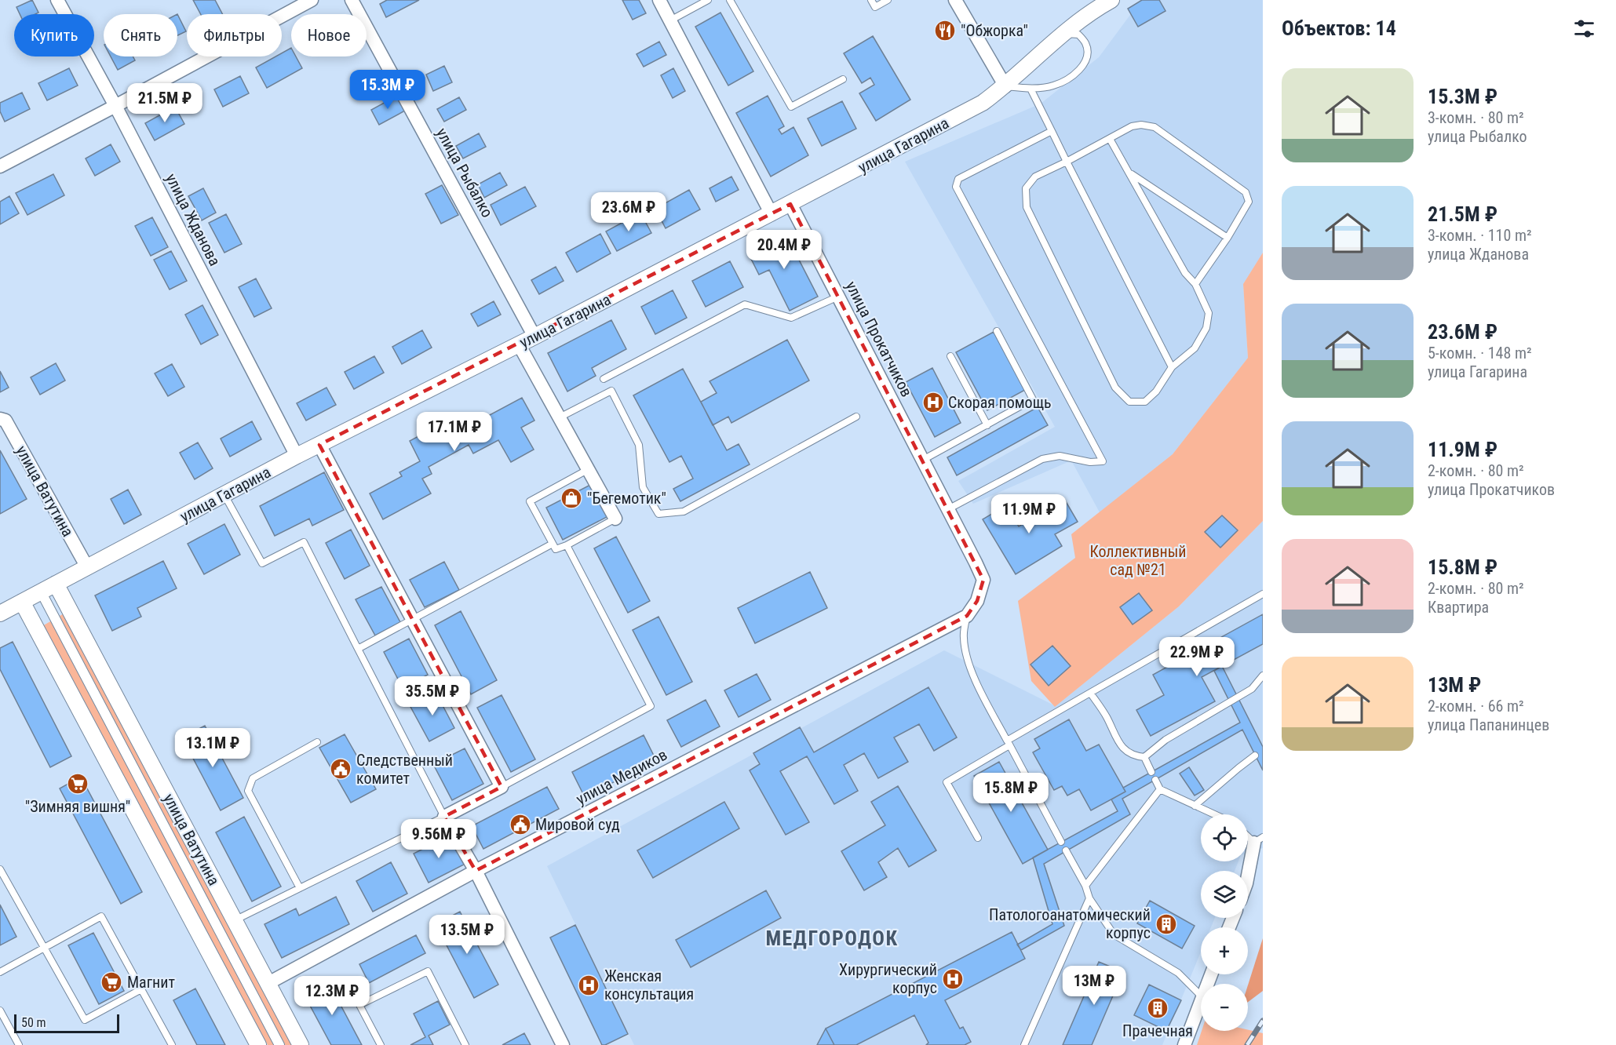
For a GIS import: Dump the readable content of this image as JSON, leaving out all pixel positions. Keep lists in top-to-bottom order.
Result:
{
  "streets": {
    "street": [
      "улица Гагарина",
      "улица Рыбалко",
      "улица Жданова",
      "улица Прокатчиков",
      "улица Ватутина",
      "улица Медиков"
    ]
  },
  "crossings": [
    ["улица Гагарина", "улица Рыбалко"],
    ["улица Гагарина", "улица Жданова"],
    ["улица Гагарина", "улица Прокатчиков"],
    ["улица Гагарина", "улица Ватутина"],
    ["улица Прокатчиков", "улица Медиков"],
    ["улица Ватутина", "улица Медиков"]
  ],
  "districts": ["МЕДГОРОДОК"],
  "parks": ["Коллективный сад №21"],
  "places": {
    "restaurant": ["\"Обжорка\""],
    "hospital": ["Скорая помощь", "Хирургический корпус", "Женская консультация"],
    "shop": ["\"Бегемотик\""],
    "public building": ["Следственный комитет", "Мировой суд"],
    "supermarket": ["\"Зимняя вишня\"", "Магнит"],
    "building": ["Патологоанатомический корпус", "Прачечная"]
  },
  "scale_bar": "50 m",
  "page": {
    "heading": "Объектов: 14",
    "chip": [
      "Купить",
      "Снять",
      "Фильтры",
      "Новое"
    ],
    "list": [
      {
        "name": "15.3M ₽",
        "note": "3-комн. · 80 m² · улица Рыбалко"
      },
      {
        "name": "21.5M ₽",
        "note": "3-комн. · 110 m² · улица Жданова"
      },
      {
        "name": "23.6M ₽",
        "note": "5-комн. · 148 m² · улица Гагарина"
      },
      {
        "name": "11.9M ₽",
        "note": "2-комн. · 80 m² · улица Прокатчиков"
      },
      {
        "name": "15.8M ₽",
        "note": "2-комн. · 80 m² · Квартира"
      },
      {
        "name": "13M ₽",
        "note": "2-комн. · 66 m² · улица Папанинцев"
      }
    ],
    "price": [
      "15.3M ₽",
      "21.5M ₽",
      "23.6M ₽",
      "20.4M ₽",
      "17.1M ₽",
      "11.9M ₽",
      "22.9M ₽",
      "35.5M ₽",
      "13.1M ₽",
      "15.8M ₽",
      "9.56M ₽",
      "13.5M ₽",
      "13M ₽",
      "12.3M ₽"
    ],
    "map_buttons": ["+", "−"],
    "scale": "50 m"
  }
}
